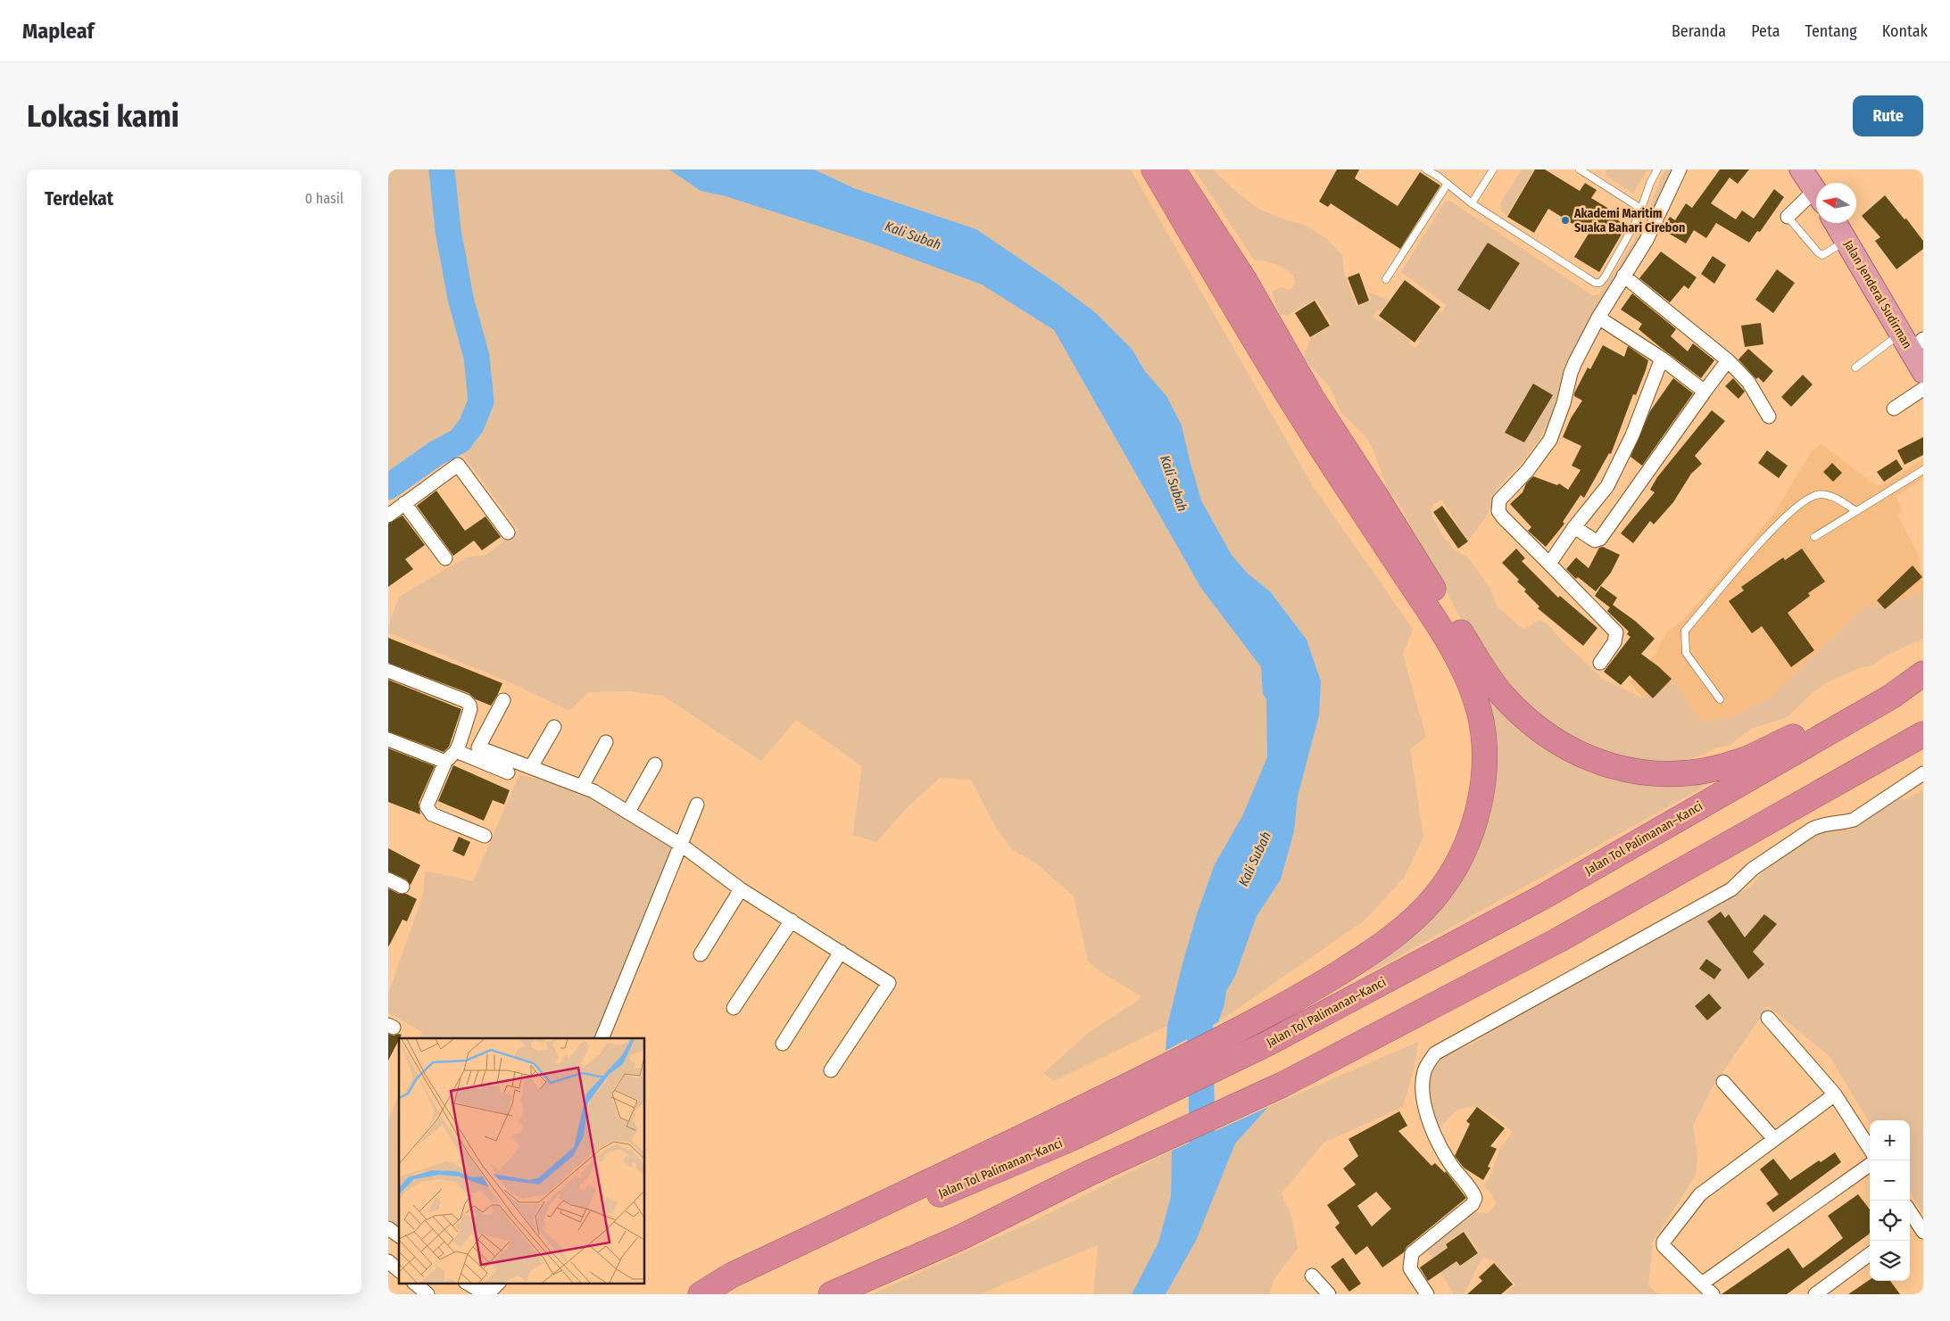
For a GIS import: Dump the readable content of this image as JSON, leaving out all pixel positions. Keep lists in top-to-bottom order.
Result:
{
  "streets": {
    "highway": ["Jalan Jenderal Sudirman", "Jalan Tol Palimanan–Kanci"]
  },
  "water": ["Kali Subah"],
  "places": ["Akademi Maritim Suaka Bahari Cirebon"],
  "north": "left",
  "page": {
    "header": "Mapleaf",
    "nav": [
      "Beranda",
      "Peta",
      "Tentang",
      "Kontak"
    ],
    "buttons": "Rute",
    "title": "Lokasi kami",
    "heading": ["Terdekat", "0 hasil"],
    "map_buttons": ["+", "−"]
  }
}
